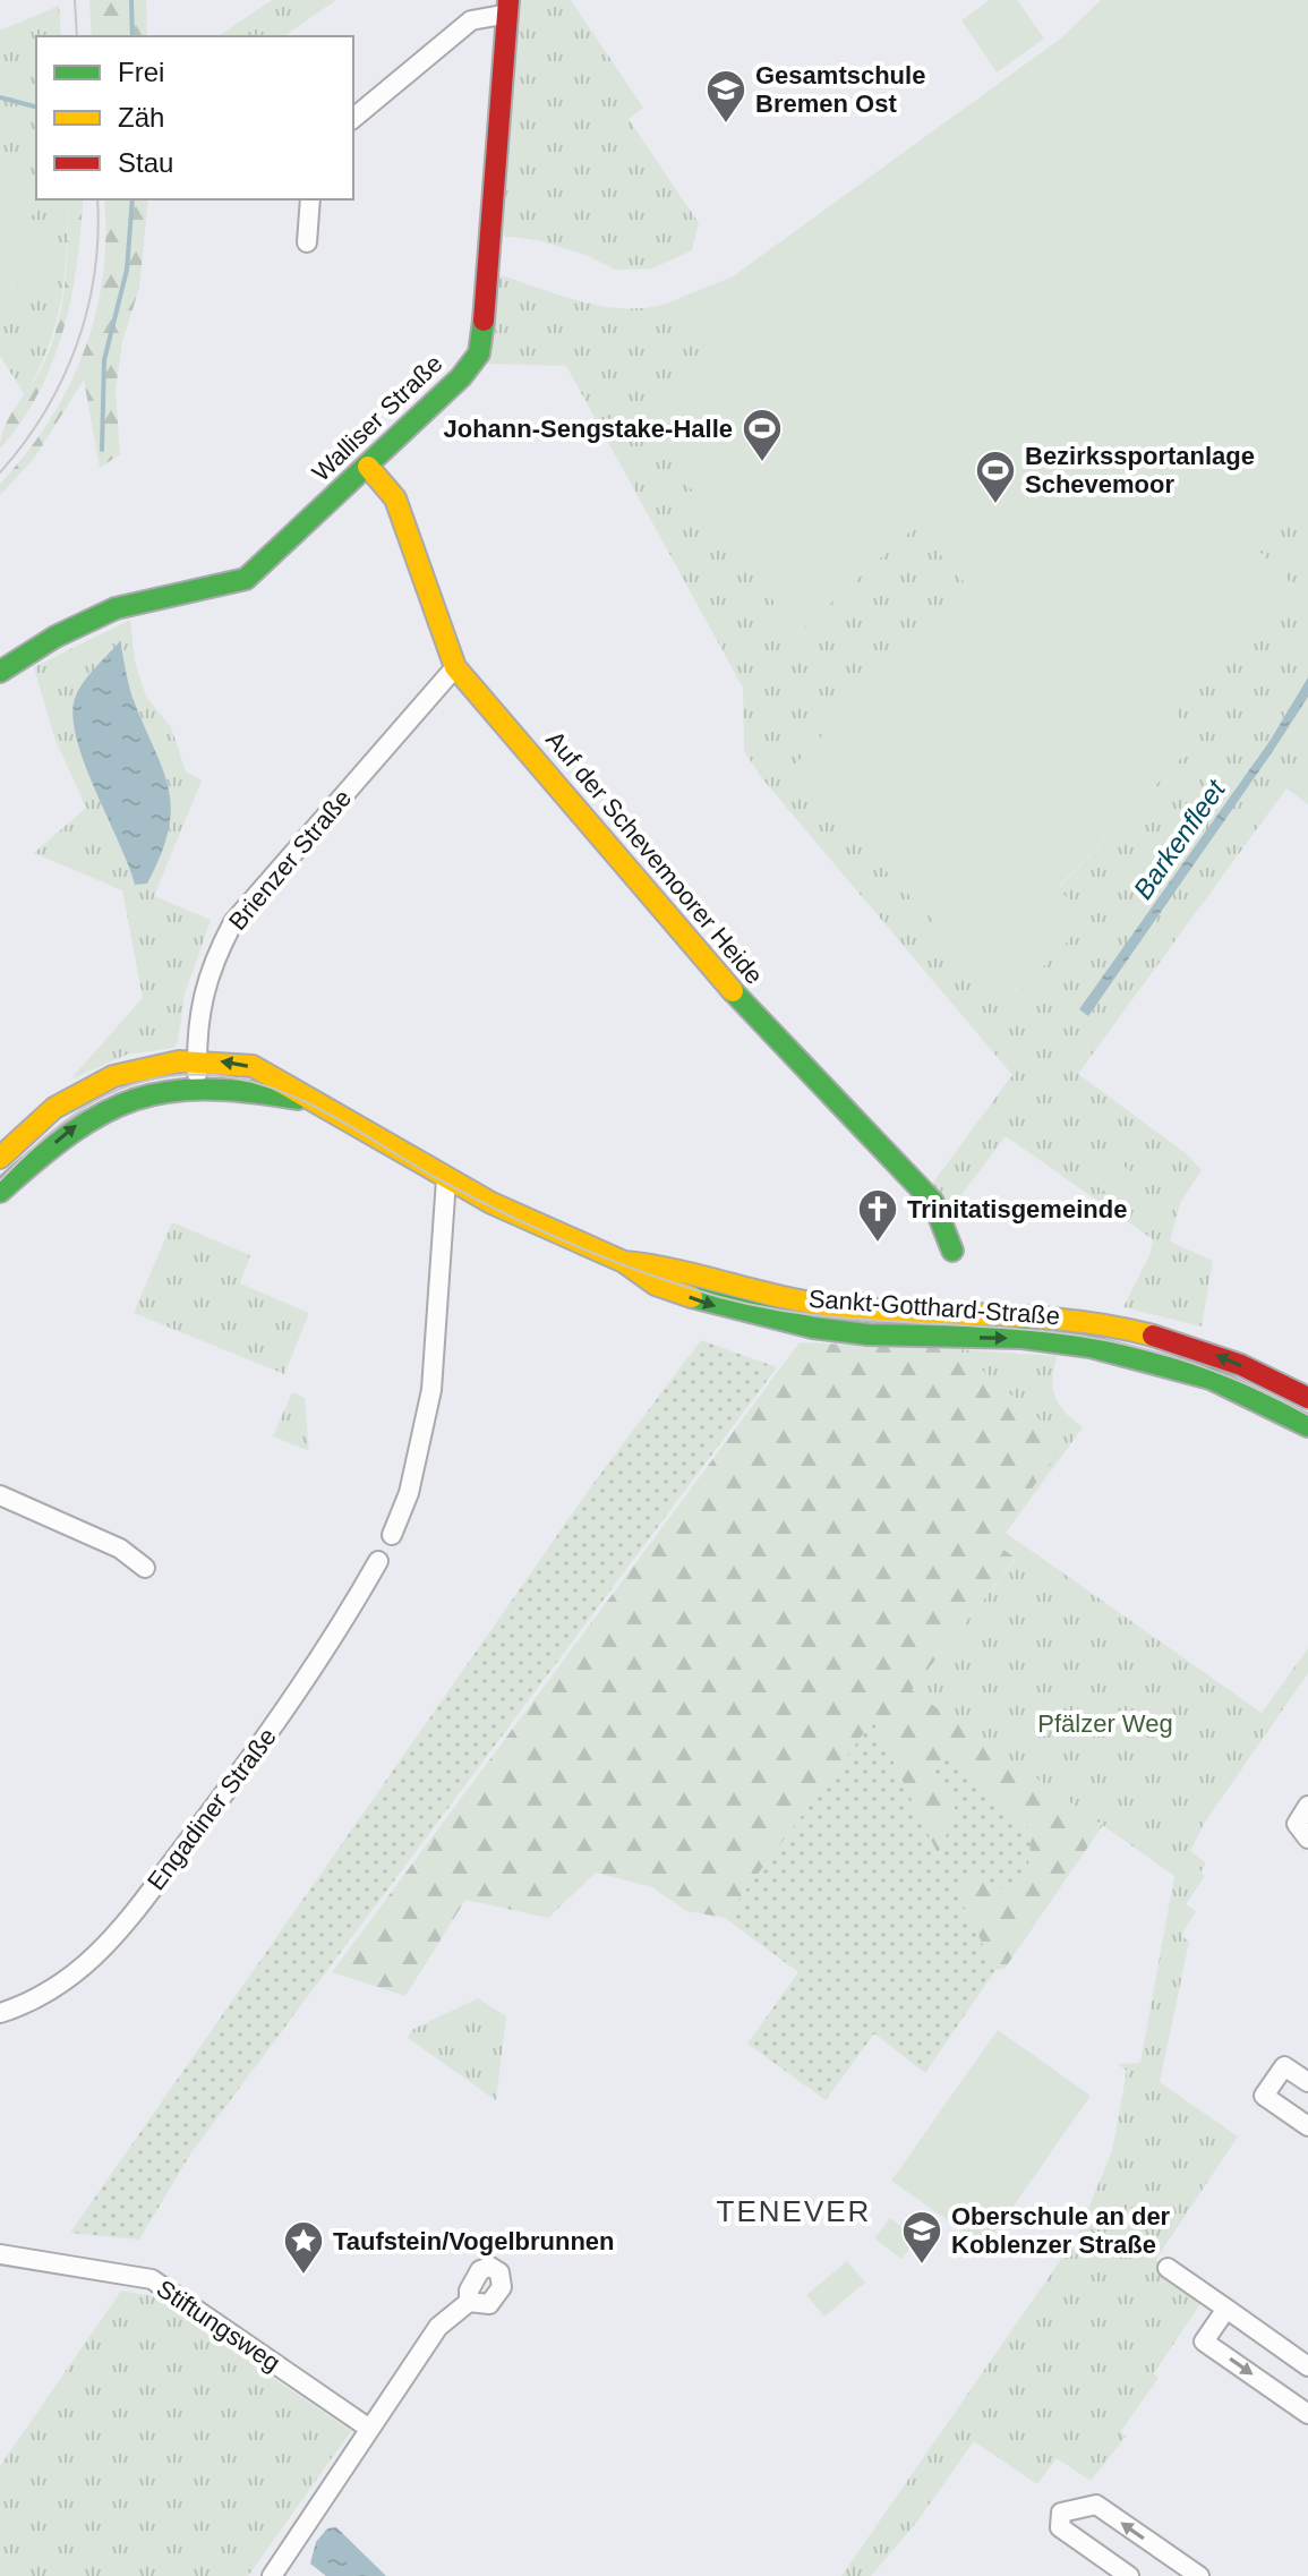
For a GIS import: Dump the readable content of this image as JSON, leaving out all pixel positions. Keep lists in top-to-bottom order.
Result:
{
  "streets": {
    "street": [
      "Walliser Straße",
      "Auf der Schevemoorer Heide",
      "Brienzer Straße",
      "Sankt-Gotthard-Straße",
      "Engadiner Straße",
      "Stiftungsweg"
    ]
  },
  "crossings": [
    ["Walliser Straße", "Auf der Schevemoorer Heide"],
    ["Auf der Schevemoorer Heide", "Brienzer Straße"],
    ["Brienzer Straße", "Sankt-Gotthard-Straße"]
  ],
  "districts": ["TENEVER"],
  "water": ["Barkenfleet"],
  "parks": ["Pfälzer Weg"],
  "places": {
    "school or university": ["Gesamtschule Bremen Ost", "Oberschule an der Koblenzer Straße"],
    "sports": ["Johann-Sengstake-Halle", "Bezirkssportanlage Schevemoor"],
    "church": ["Trinitatisgemeinde"],
    "place": ["Taufstein/Vogelbrunnen"]
  },
  "legend": ["Frei", "Zäh", "Stau"]
}
